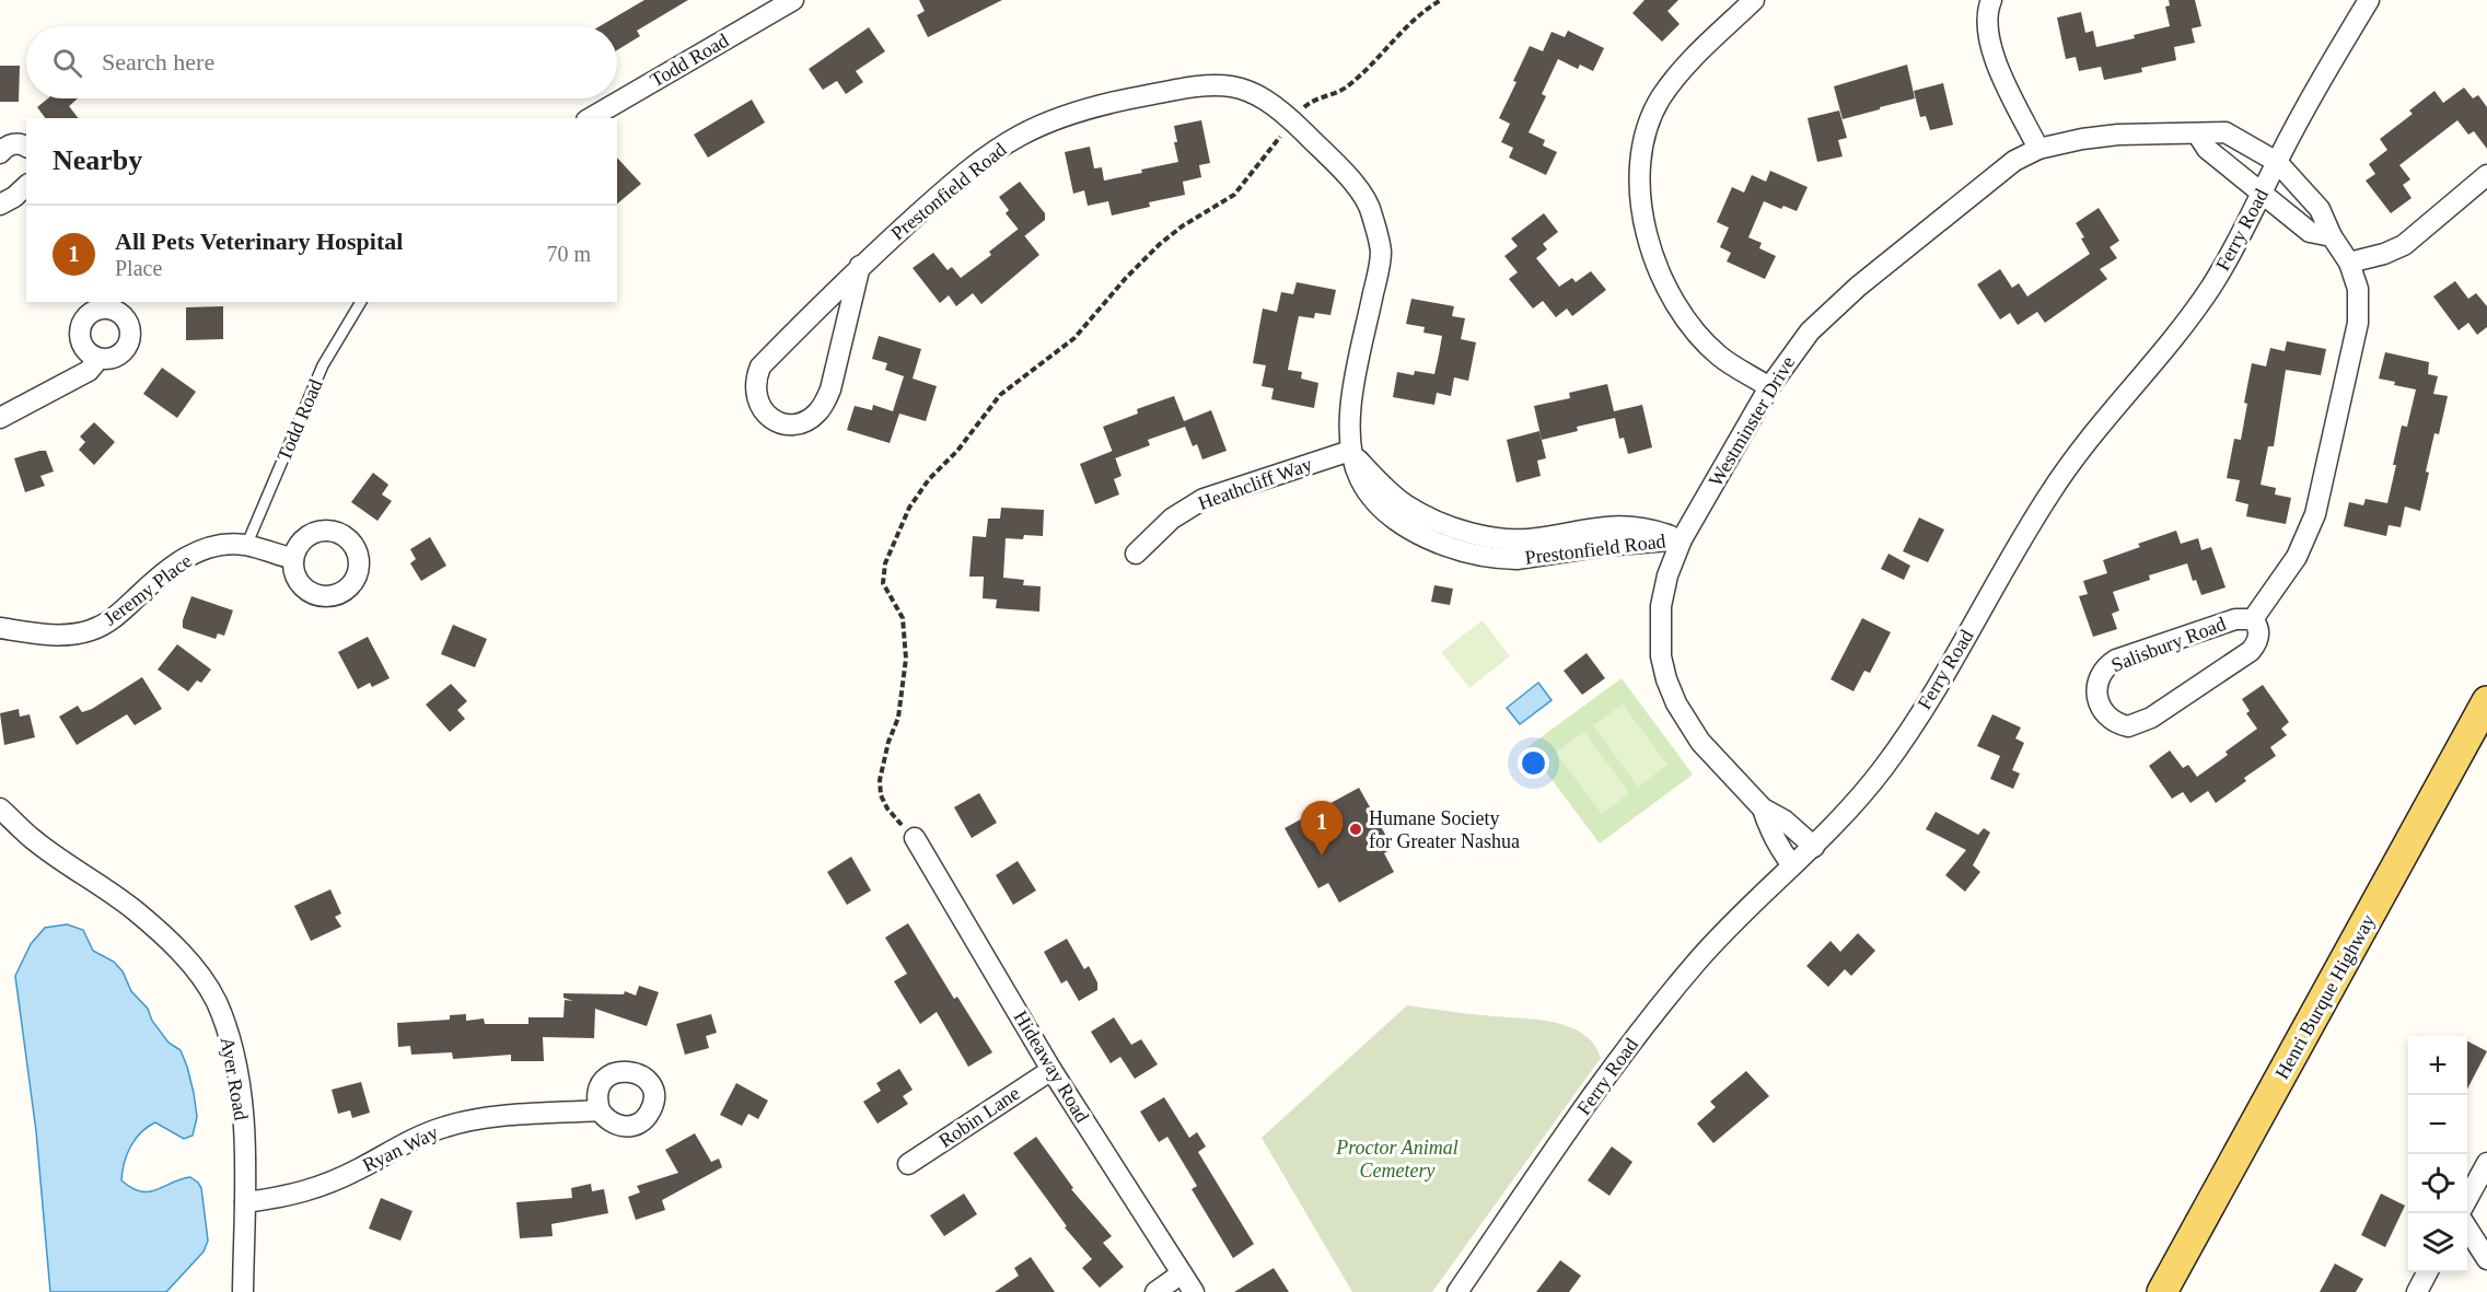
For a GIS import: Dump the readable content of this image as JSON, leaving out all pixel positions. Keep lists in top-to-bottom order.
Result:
{
  "streets": {
    "main road": ["Henri Burque Highway"],
    "street": [
      "Todd Road",
      "Prestonfield Road",
      "Ferry Road",
      "Westminster Drive",
      "Heathcliff Way",
      "Jeremy Place",
      "Salisbury Road",
      "Hideaway Road",
      "Ayer Road",
      "Robin Lane",
      "Ryan Way"
    ]
  },
  "crossings": [
    ["Todd Road", "Jeremy Place"],
    ["Prestonfield Road", "Westminster Drive"],
    ["Prestonfield Road", "Heathcliff Way"],
    ["Ferry Road", "Westminster Drive"],
    ["Ferry Road", "Salisbury Road"],
    ["Westminster Drive", "Salisbury Road"],
    ["Hideaway Road", "Robin Lane"],
    ["Ayer Road", "Ryan Way"]
  ],
  "parks": ["Proctor Animal Cemetery"],
  "places": ["Humane Society for Greater Nashua"],
  "page": {
    "search": "Search here",
    "heading": "Nearby",
    "list": [
      {
        "mark": "1",
        "name": "All Pets Veterinary Hospital",
        "note": "Place",
        "value": "70 m"
      }
    ],
    "pins": "1",
    "map_buttons": ["+", "−"]
  }
}
